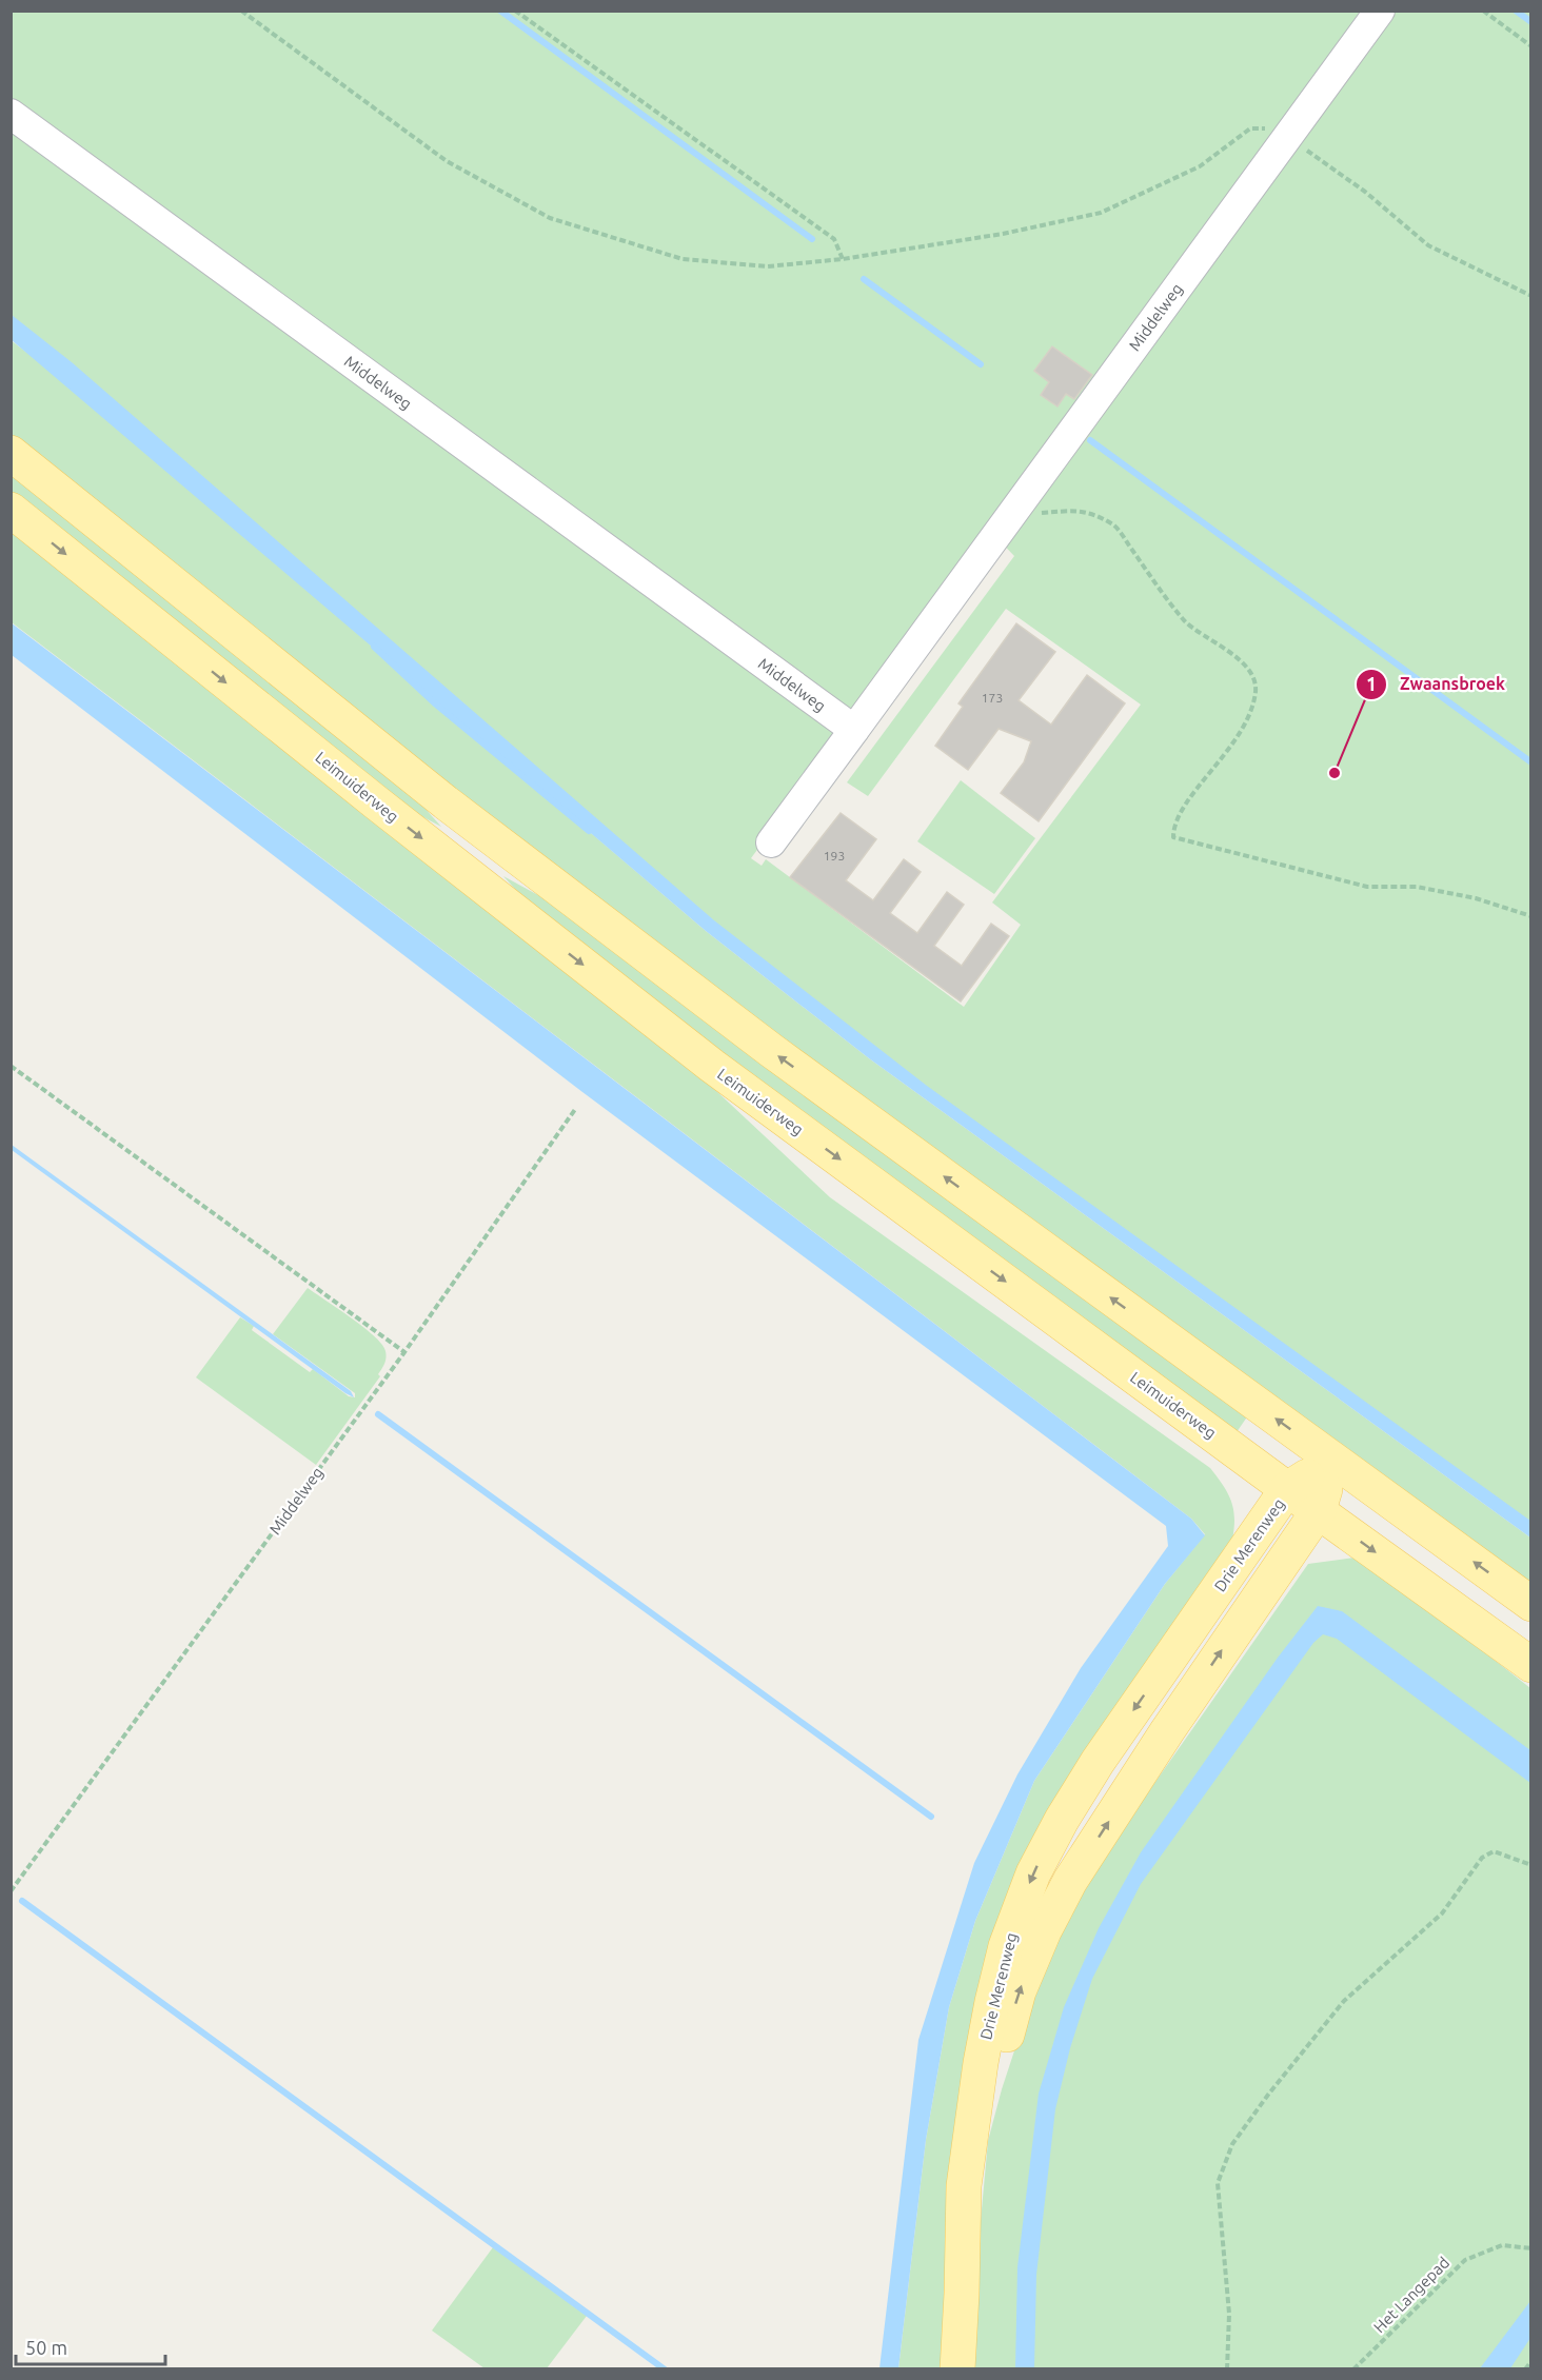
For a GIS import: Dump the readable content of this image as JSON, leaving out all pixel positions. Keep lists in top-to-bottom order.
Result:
{
  "streets": {
    "main road": ["Leimuiderweg", "Drie Merenweg"],
    "lane": ["Middelweg"],
    "path": ["Het Langepad"]
  },
  "crossings": [
    ["Leimuiderweg", "Drie Merenweg"]
  ],
  "places": ["Zwaansbroek"],
  "house_numbers": ["173", "193"],
  "scale_bar": "50 m"
}
